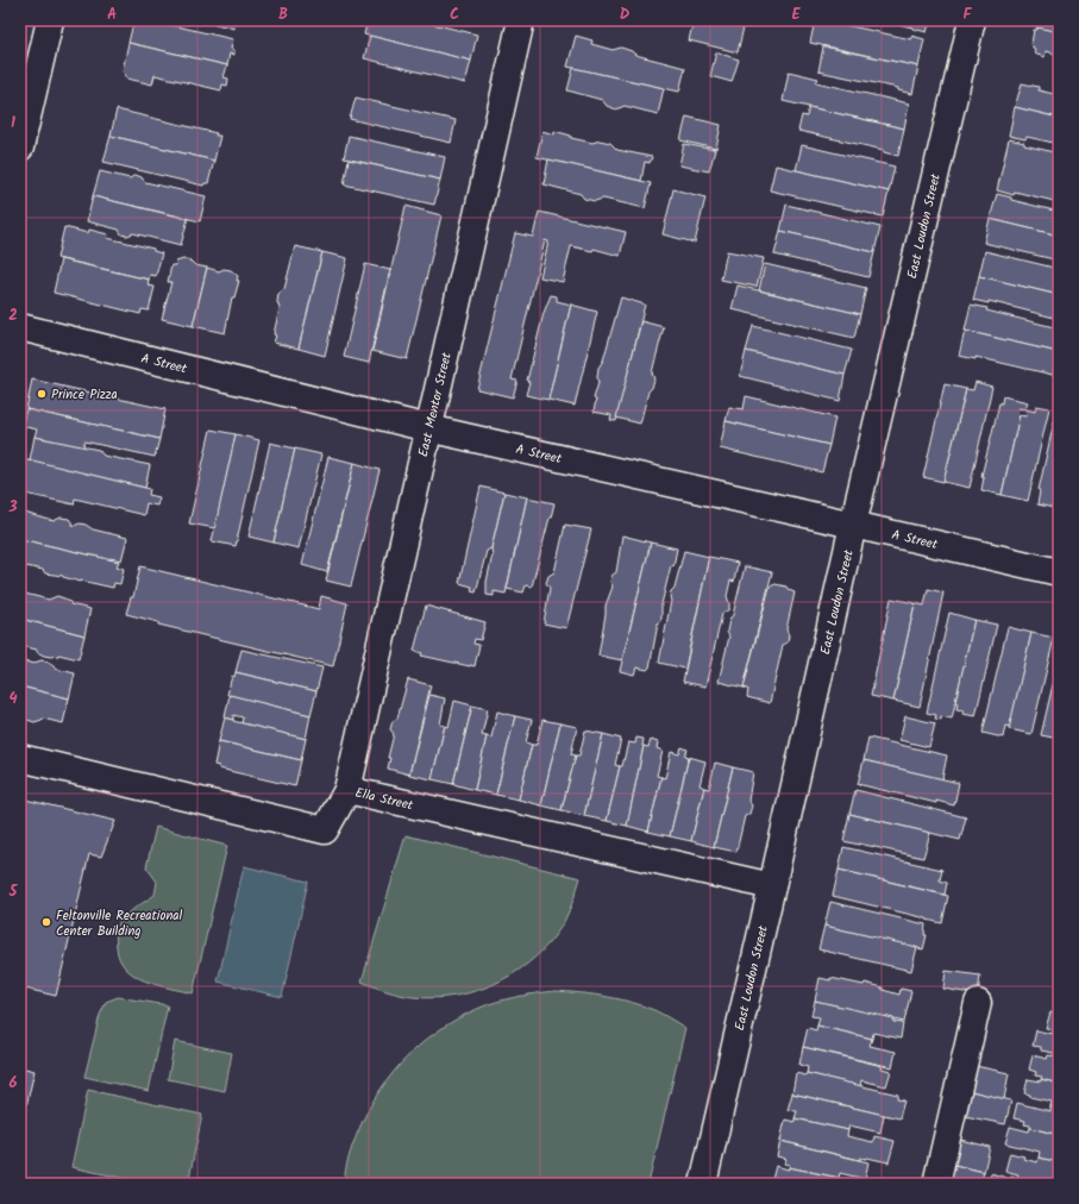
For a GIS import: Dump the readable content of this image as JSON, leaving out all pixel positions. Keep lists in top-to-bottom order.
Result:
{
  "streets": {
    "street": [
      "East Loudon Street",
      "A Street",
      "East Mentor Street",
      "Ella Street"
    ]
  },
  "crossings": [
    ["East Loudon Street", "A Street"],
    ["East Loudon Street", "Ella Street"],
    ["A Street", "East Mentor Street"],
    ["East Mentor Street", "Ella Street"]
  ],
  "places": ["Prince Pizza", "Feltonville Recreational Center Building"],
  "grid": {
    "columns": [
      "A",
      "B",
      "C",
      "D",
      "E",
      "F"
    ],
    "rows": [
      "1",
      "2",
      "3",
      "4",
      "5",
      "6"
    ]
  }
}
